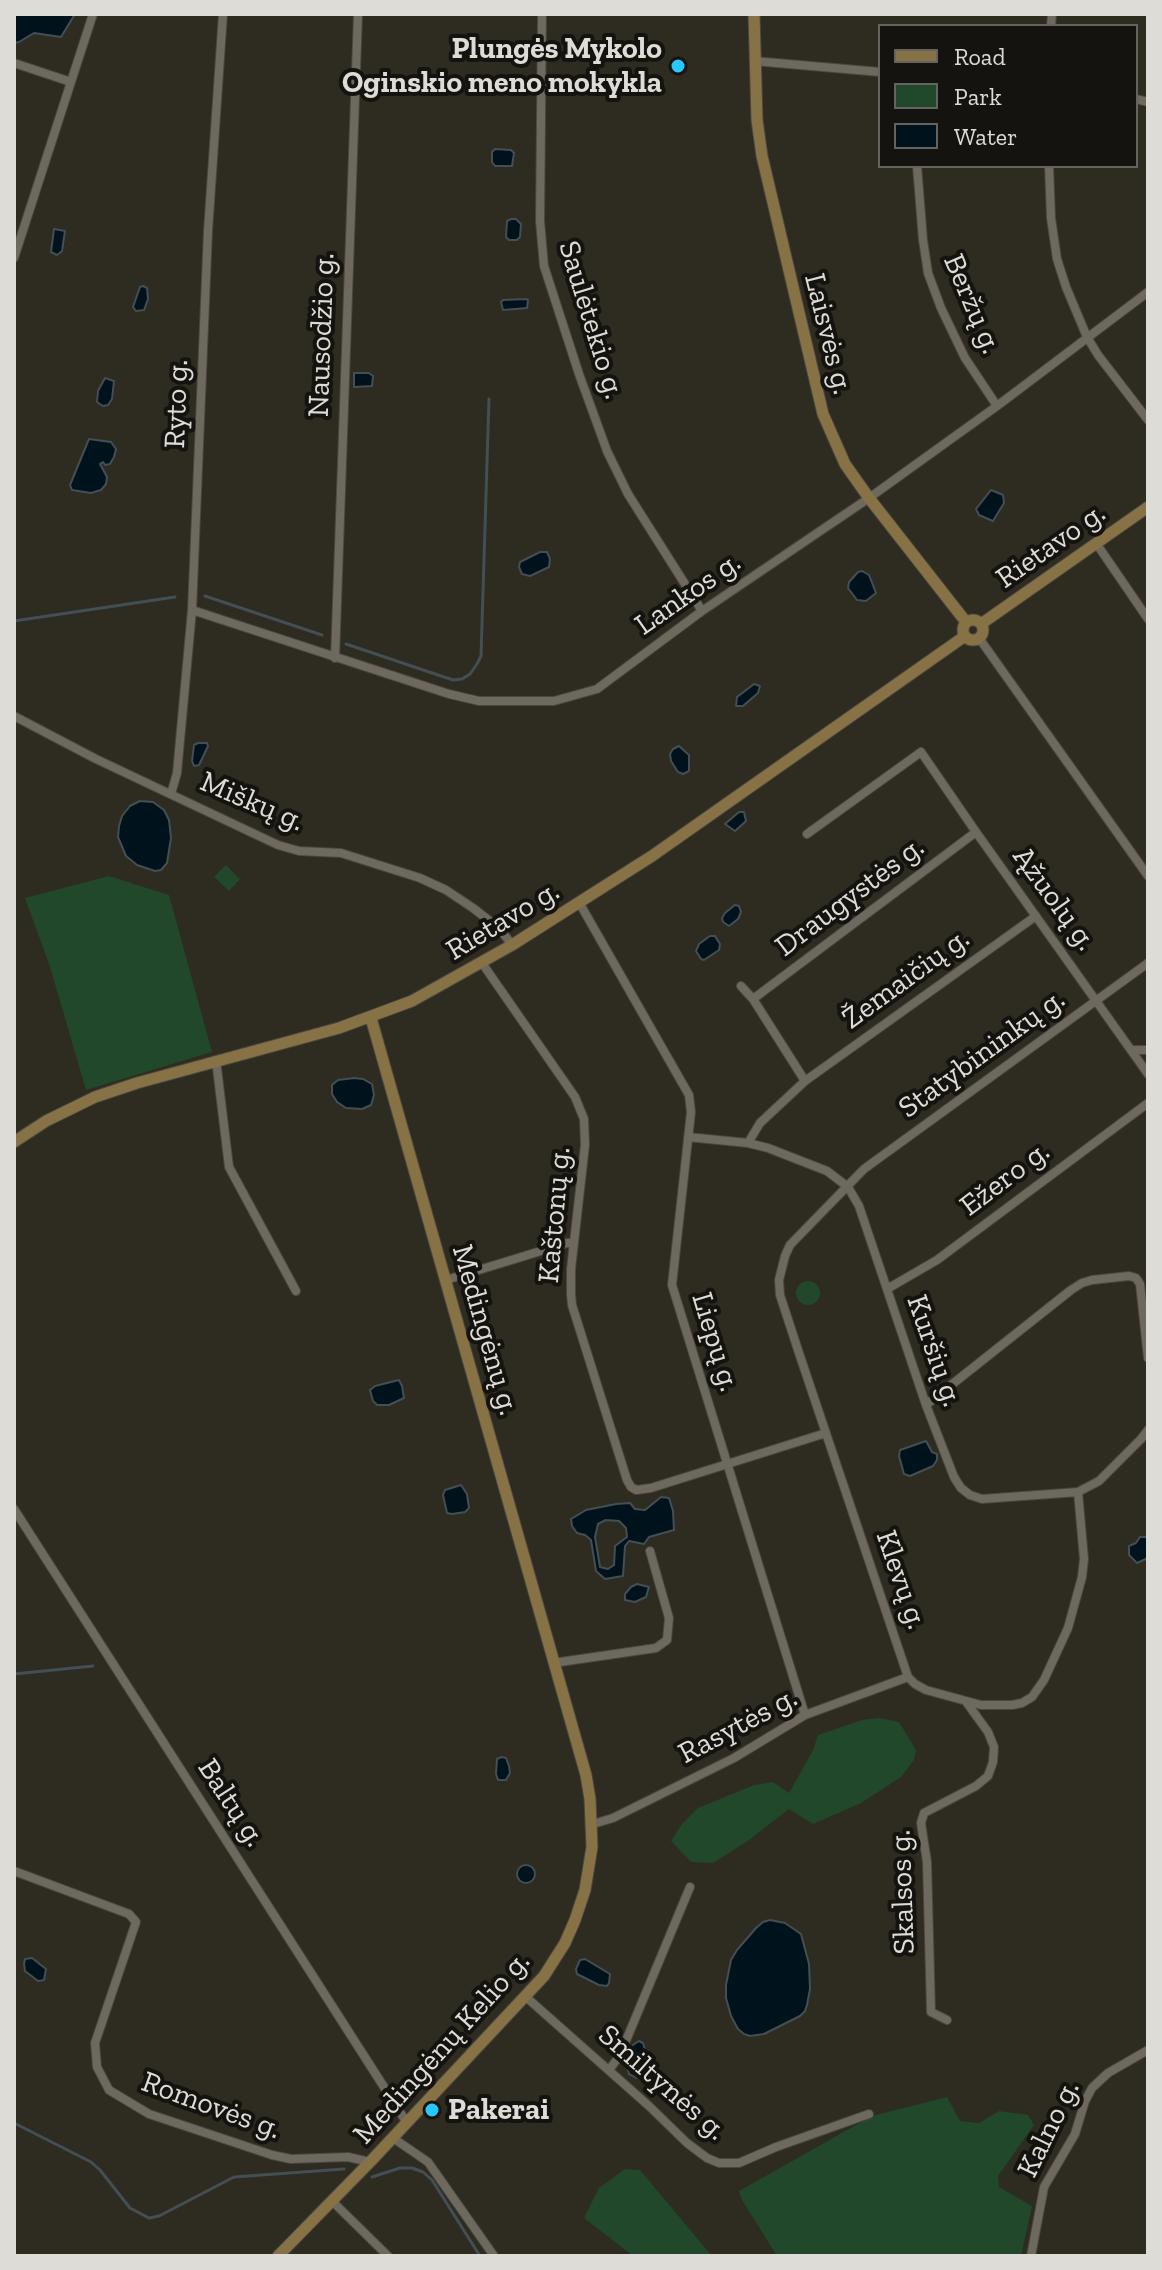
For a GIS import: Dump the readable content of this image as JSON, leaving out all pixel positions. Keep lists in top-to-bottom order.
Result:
{
  "streets": {
    "street": [
      "Beržų g.",
      "Saulėtekio g.",
      "Laisvės g.",
      "Nausodžio g.",
      "Ryto g.",
      "Rietavo g.",
      "Lankos g.",
      "Miškų g.",
      "Draugystės g.",
      "Ąžuolų g.",
      "Žemaičių g.",
      "Statybininkų g.",
      "Ežero g.",
      "Kaštonų g.",
      "Medingėnų g.",
      "Liepų g.",
      "Kuršių g.",
      "Klevų g.",
      "Rasytės g.",
      "Baltų g.",
      "Skalsos g.",
      "Medingėnų Kelio g.",
      "Smiltynės g.",
      "Romovės g.",
      "Kalno g."
    ]
  },
  "crossings": [
    ["Beržų g.", "Lankos g."],
    ["Saulėtekio g.", "Lankos g."],
    ["Laisvės g.", "Rietavo g."],
    ["Laisvės g.", "Lankos g."],
    ["Nausodžio g.", "Lankos g."],
    ["Ryto g.", "Lankos g."],
    ["Ryto g.", "Miškų g."],
    ["Rietavo g.", "Miškų g."],
    ["Rietavo g.", "Kaštonų g."],
    ["Rietavo g.", "Medingėnų g."],
    ["Rietavo g.", "Liepų g."],
    ["Draugystės g.", "Ąžuolų g."],
    ["Ąžuolų g.", "Žemaičių g."],
    ["Ąžuolų g.", "Statybininkų g."],
    ["Statybininkų g.", "Kuršių g."],
    ["Statybininkų g.", "Klevų g."],
    ["Ežero g.", "Kuršių g."],
    ["Kaštonų g.", "Liepų g."],
    ["Medingėnų g.", "Medingėnų Kelio g."],
    ["Liepų g.", "Rasytės g."],
    ["Kuršių g.", "Klevų g."],
    ["Klevų g.", "Rasytės g."],
    ["Klevų g.", "Skalsos g."],
    ["Rasytės g.", "Medingėnų Kelio g."],
    ["Baltų g.", "Medingėnų Kelio g."],
    ["Medingėnų Kelio g.", "Smiltynės g."],
    ["Medingėnų Kelio g.", "Romovės g."]
  ],
  "places": ["Plungės Mykolo Oginskio meno mokykla", "Pakerai"],
  "legend": ["Road", "Park", "Water"]
}
